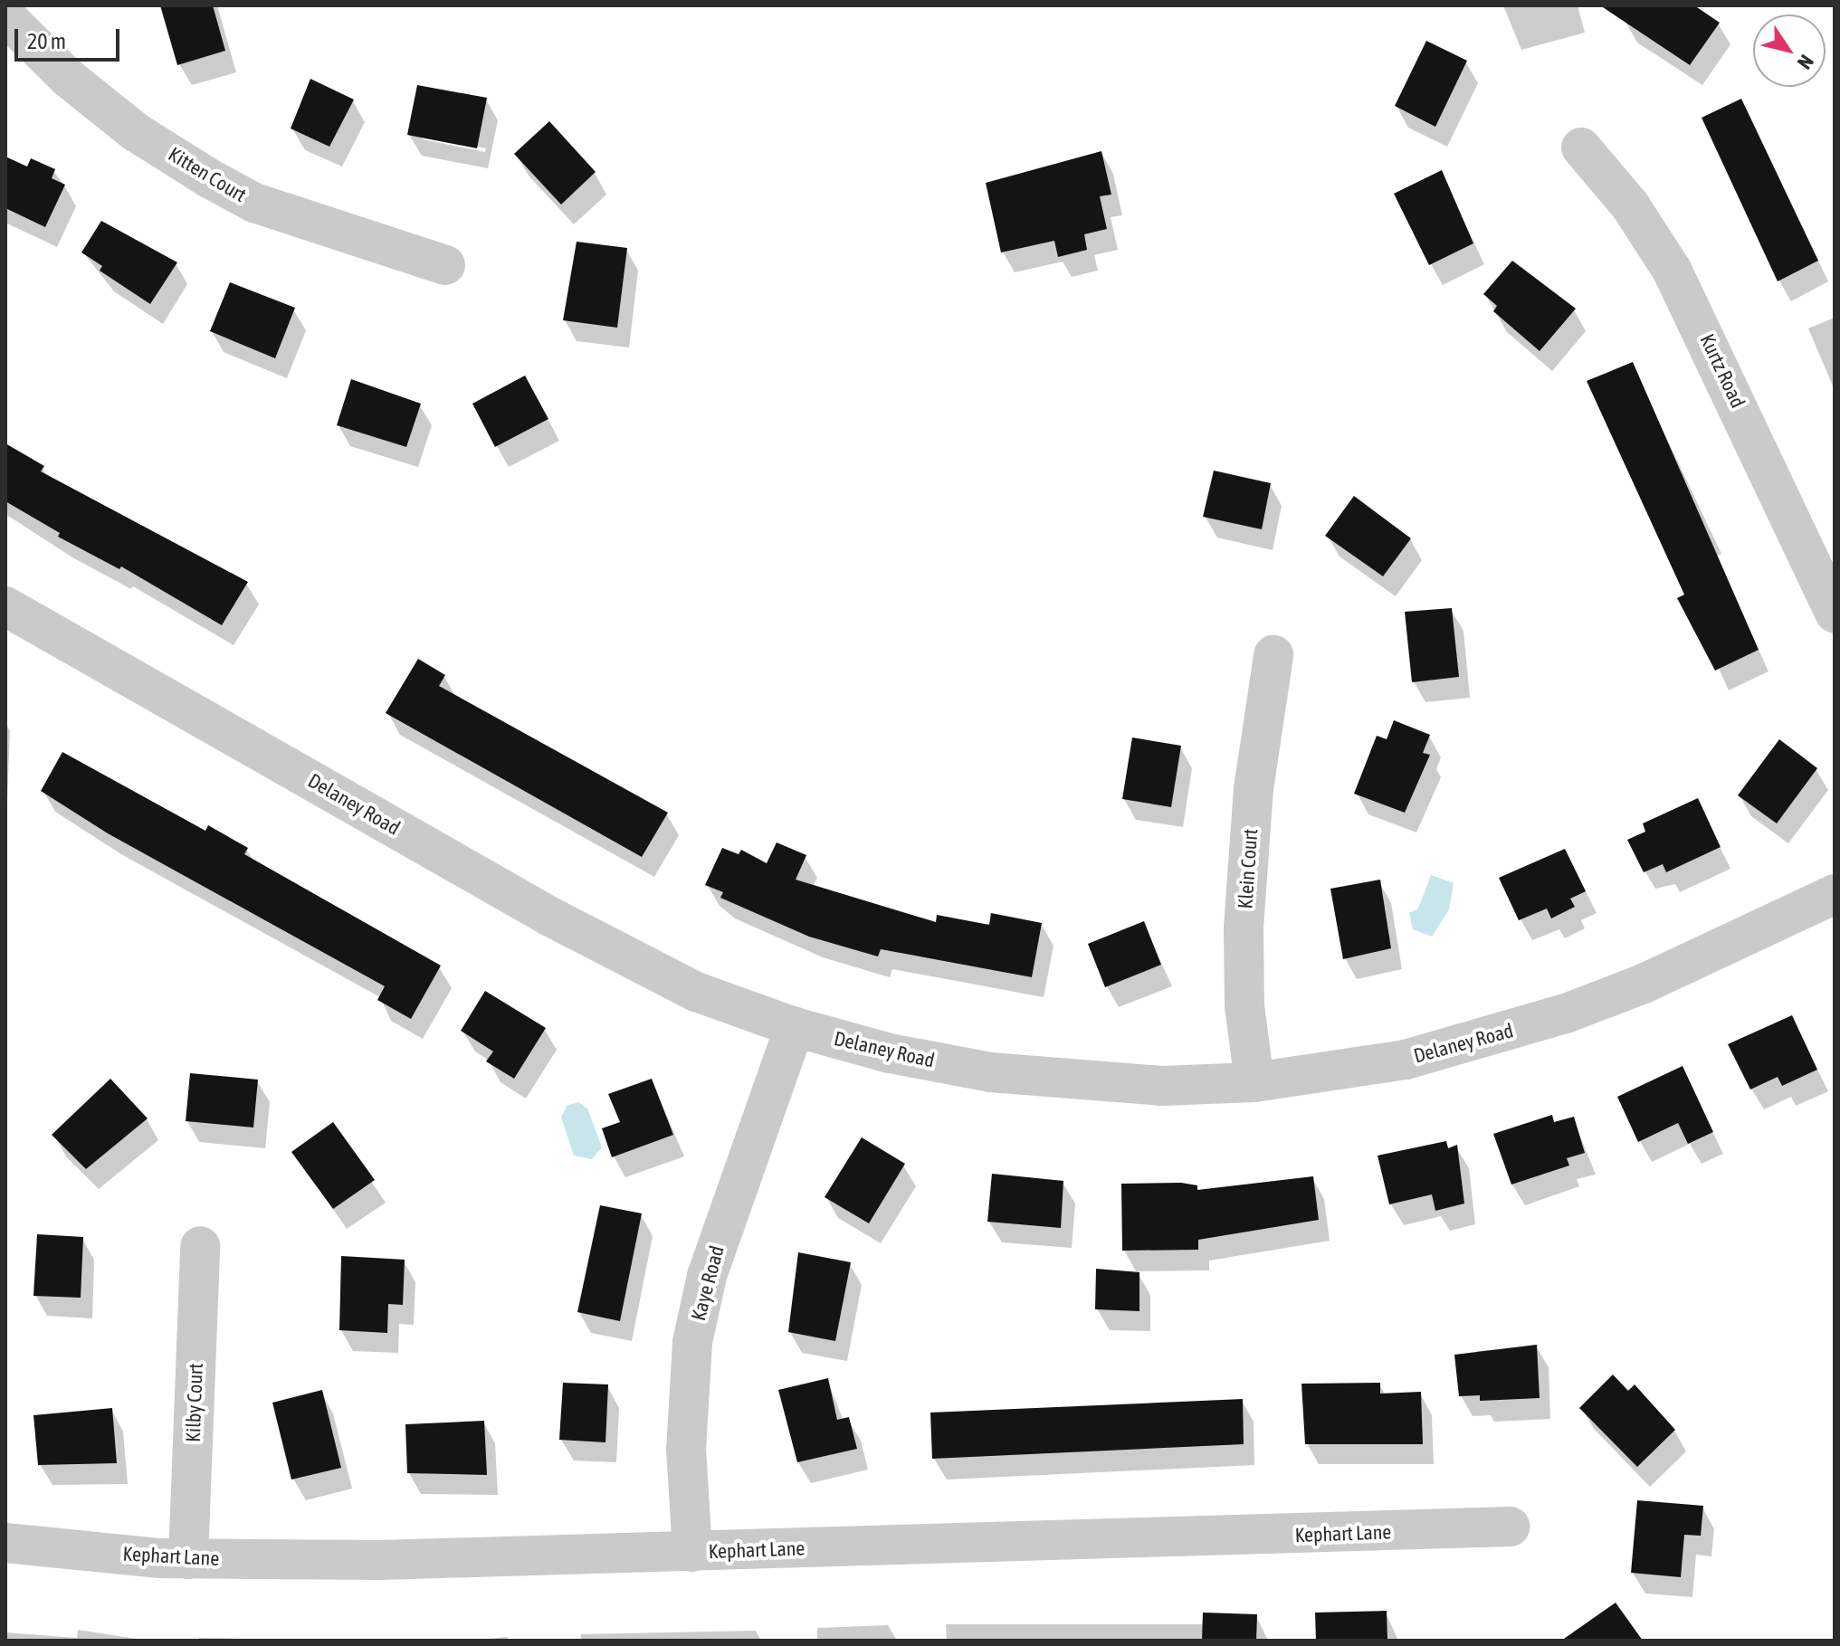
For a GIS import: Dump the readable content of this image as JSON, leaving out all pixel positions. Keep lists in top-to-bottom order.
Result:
{
  "streets": {
    "street": [
      "Kitten Court",
      "Kurtz Road",
      "Delaney Road",
      "Klein Court",
      "Kaye Road",
      "Kilby Court",
      "Kephart Lane"
    ]
  },
  "crossings": [
    ["Delaney Road", "Klein Court"],
    ["Delaney Road", "Kaye Road"],
    ["Kaye Road", "Kephart Lane"],
    ["Kilby Court", "Kephart Lane"]
  ],
  "scale_bar": "20 m",
  "north": "bottom right"
}
